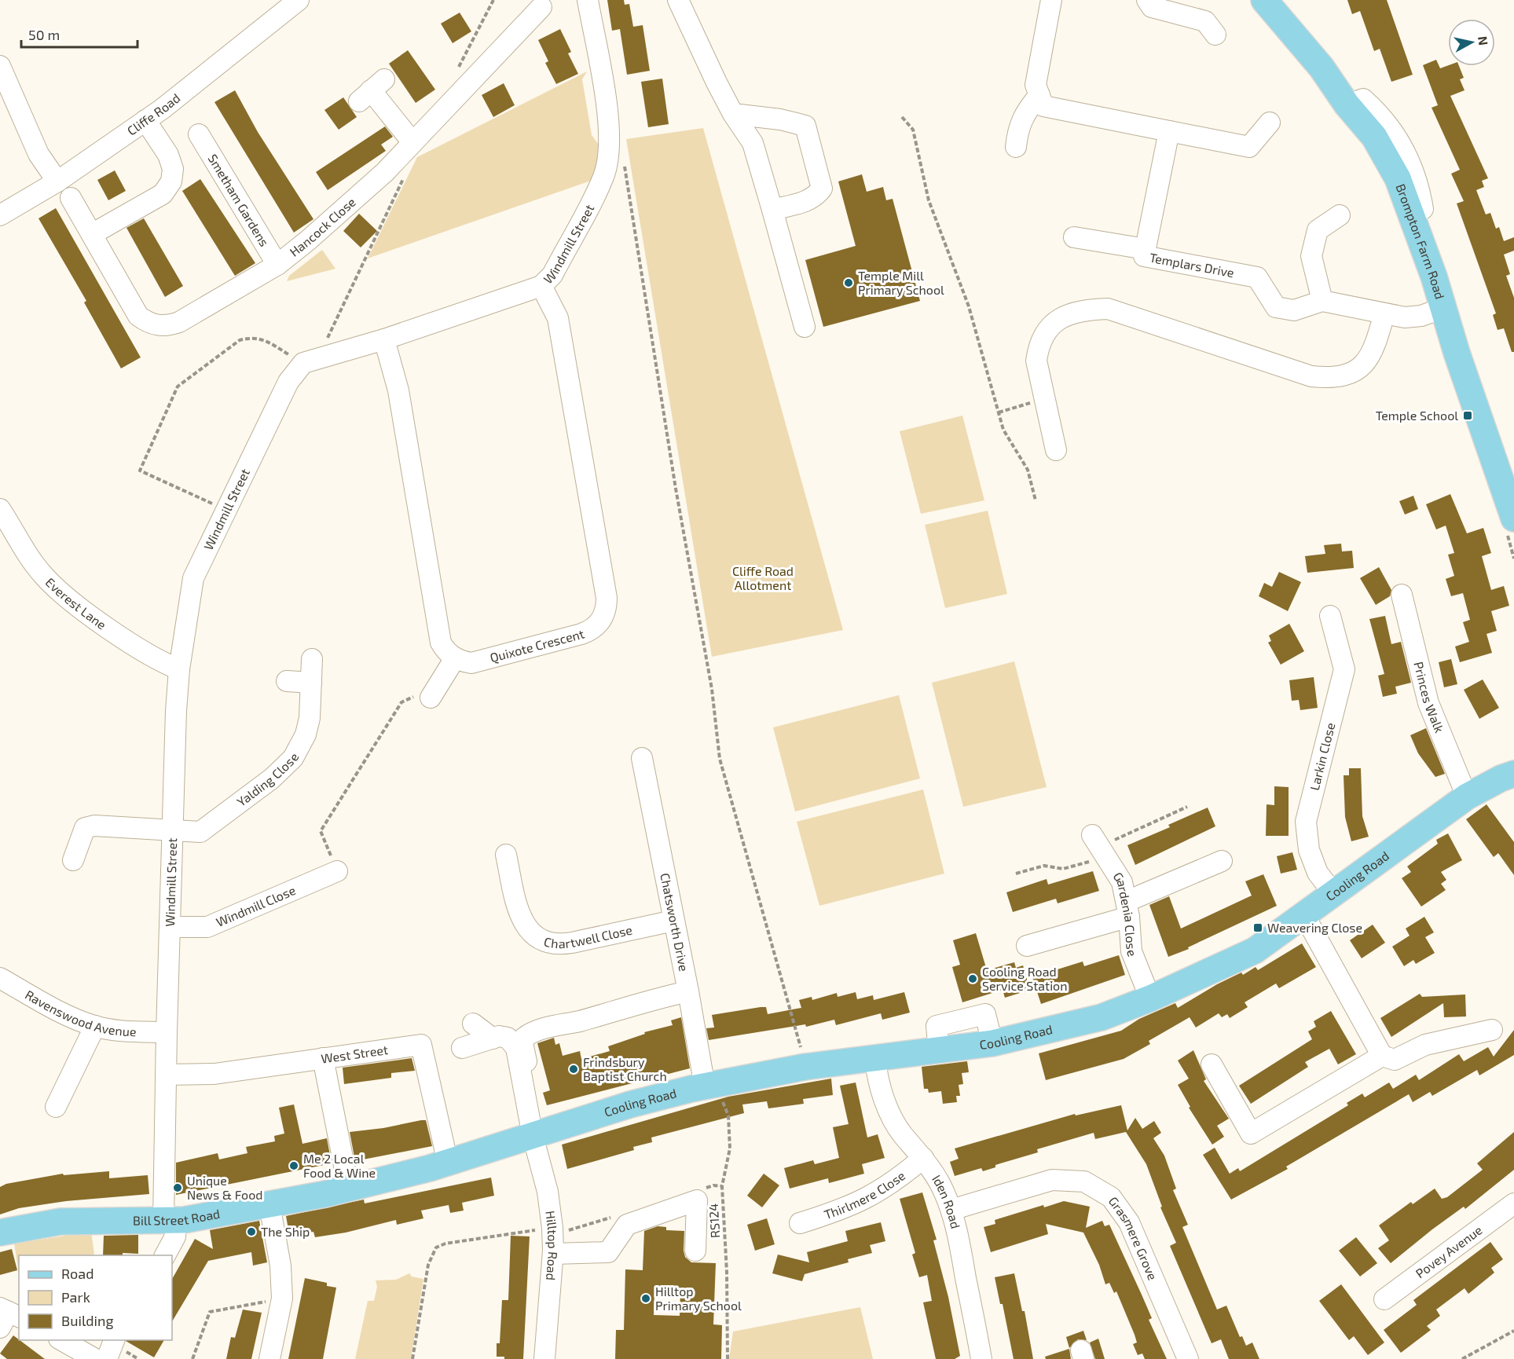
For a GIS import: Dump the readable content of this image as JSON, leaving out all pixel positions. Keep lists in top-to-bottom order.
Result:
{
  "streets": {
    "main road": ["Brompton Farm Road", "Cooling Road", "Bill Street Road"],
    "street": [
      "Cliffe Road",
      "Smetham Gardens",
      "Hancock Close",
      "Windmill Street",
      "Templars Drive",
      "Everest Lane",
      "Quixote Crescent",
      "Princes Walk",
      "Larkin Close",
      "Yalding Close",
      "Windmill Close",
      "Gardenia Close",
      "Chatsworth Drive",
      "Chartwell Close",
      "Ravenswood Avenue",
      "West Street",
      "Thirlmere Close",
      "Iden Road",
      "Grasmere Grove",
      "Hilltop Road",
      "Povey Avenue"
    ],
    "path": ["RS124"]
  },
  "crossings": [
    ["Smetham Gardens", "Hancock Close"],
    ["Windmill Street", "Everest Lane"],
    ["Windmill Street", "Quixote Crescent"],
    ["Windmill Street", "Yalding Close"],
    ["Windmill Street", "Windmill Close"],
    ["Windmill Street", "Ravenswood Avenue"],
    ["Windmill Street", "West Street"],
    ["Windmill Street", "Bill Street Road"],
    ["Brompton Farm Road", "Templars Drive"],
    ["Princes Walk", "Cooling Road"],
    ["Larkin Close", "Cooling Road"],
    ["Cooling Road", "Gardenia Close"],
    ["Cooling Road", "Chatsworth Drive"],
    ["Cooling Road", "West Street"],
    ["Cooling Road", "Iden Road"],
    ["Cooling Road", "Bill Street Road"],
    ["Cooling Road", "RS124"],
    ["Cooling Road", "Hilltop Road"],
    ["Chatsworth Drive", "Chartwell Close"],
    ["Chatsworth Drive", "RS124"],
    ["West Street", "Bill Street Road"],
    ["Thirlmere Close", "Iden Road"],
    ["Iden Road", "Grasmere Grove"]
  ],
  "parks": ["Cliffe Road Allotment"],
  "places": {
    "other": [
      "Temple Mill Primary School",
      "Cooling Road Service Station",
      "Frindsbury Baptist Church",
      "Me 2 Local Food & Wine",
      "Unique News & Food",
      "The Ship",
      "Hilltop Primary School"
    ],
    "transit": ["Temple School", "Weavering Close"]
  },
  "legend": ["Road", "Park", "Building"],
  "scale_bar": "50 m",
  "north": "right"
}
